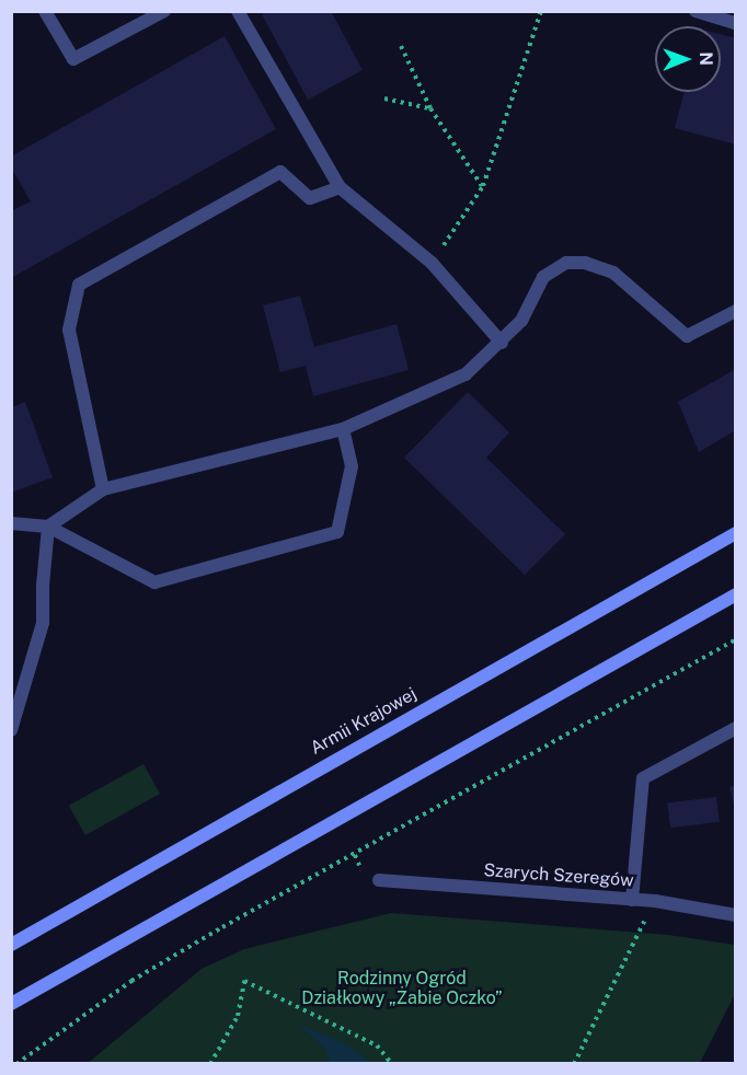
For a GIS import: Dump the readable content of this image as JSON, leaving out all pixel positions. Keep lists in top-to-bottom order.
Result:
{
  "streets": {
    "main road": ["Armii Krajowej"],
    "street": ["Szarych Szeregów"]
  },
  "parks": ["Rodzinny Ogród Działkowy „Żabie Oczko”"],
  "north": "right"
}
